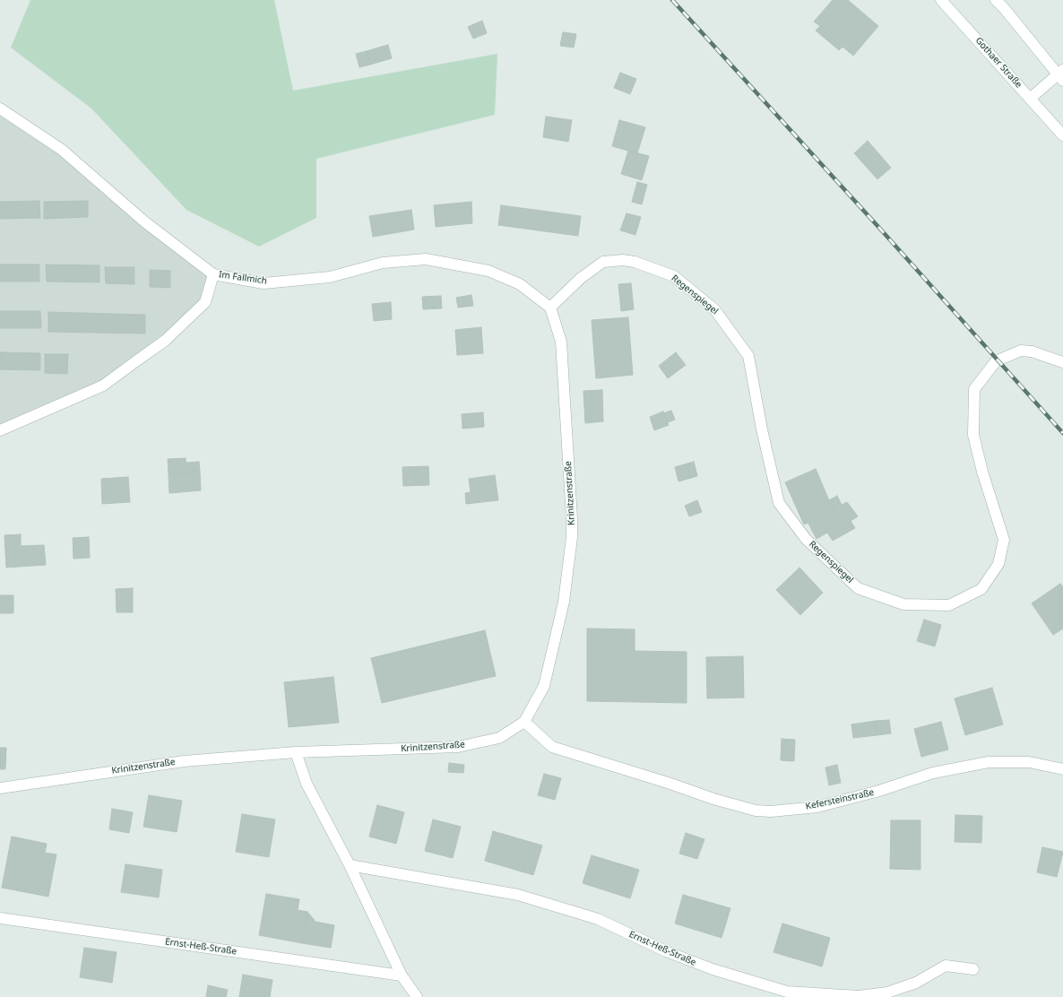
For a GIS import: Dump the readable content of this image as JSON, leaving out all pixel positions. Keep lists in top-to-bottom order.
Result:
{
  "streets": {
    "street": [
      "Gothaer Straße",
      "Im Fallmich",
      "Regenspiegel",
      "Krinitzenstraße",
      "Kefersteinstraße",
      "Ernst-Heß-Straße"
    ]
  },
  "crossings": [
    ["Im Fallmich", "Regenspiegel"],
    ["Im Fallmich", "Krinitzenstraße"],
    ["Regenspiegel", "Krinitzenstraße"],
    ["Krinitzenstraße", "Kefersteinstraße"]
  ]
}
